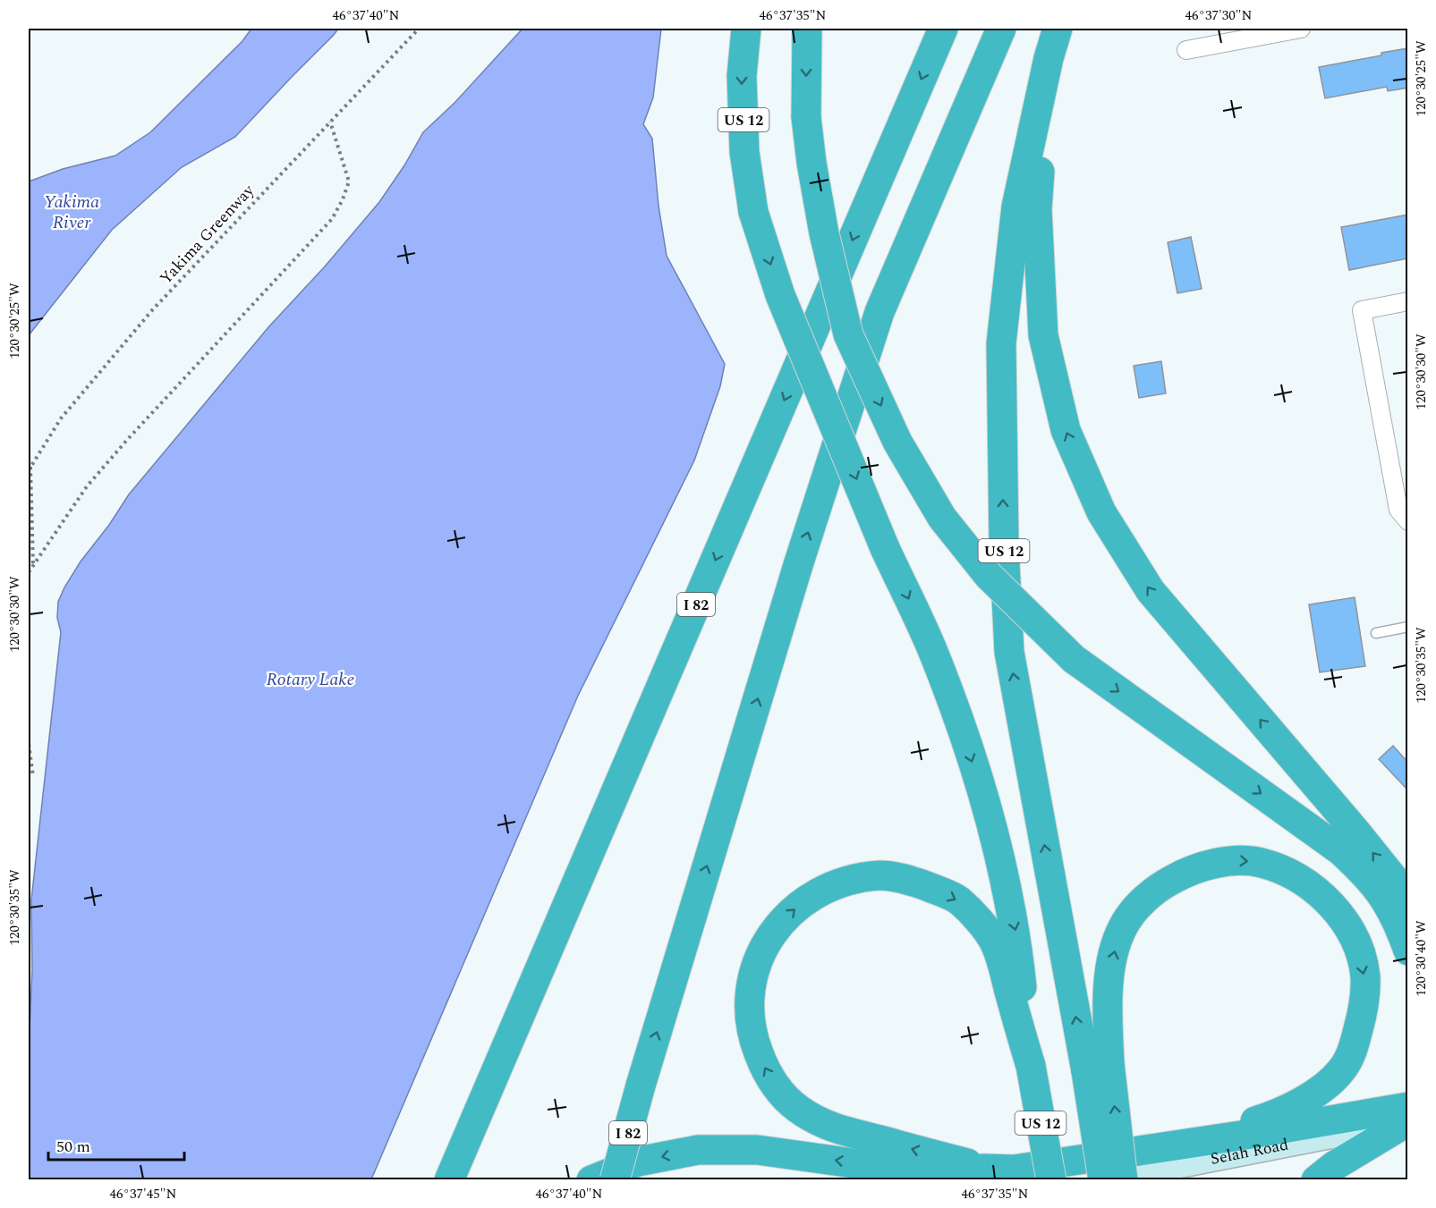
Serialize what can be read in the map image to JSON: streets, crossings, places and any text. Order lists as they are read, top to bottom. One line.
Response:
{"streets":{"highway":["US 12","I 82"],"main road":["Selah Road"],"path":["Yakima Greenway"]},"water":["Yakima River","Rotary Lake"],"scale_bar":"50 m","coordinates":["46°37'40\"N","46°37'35\"N","46°37'30\"N","120°30'25\"W","120°30'30\"W","120°30'35\"W","120°30'40\"W","46°37'45\"N"]}
